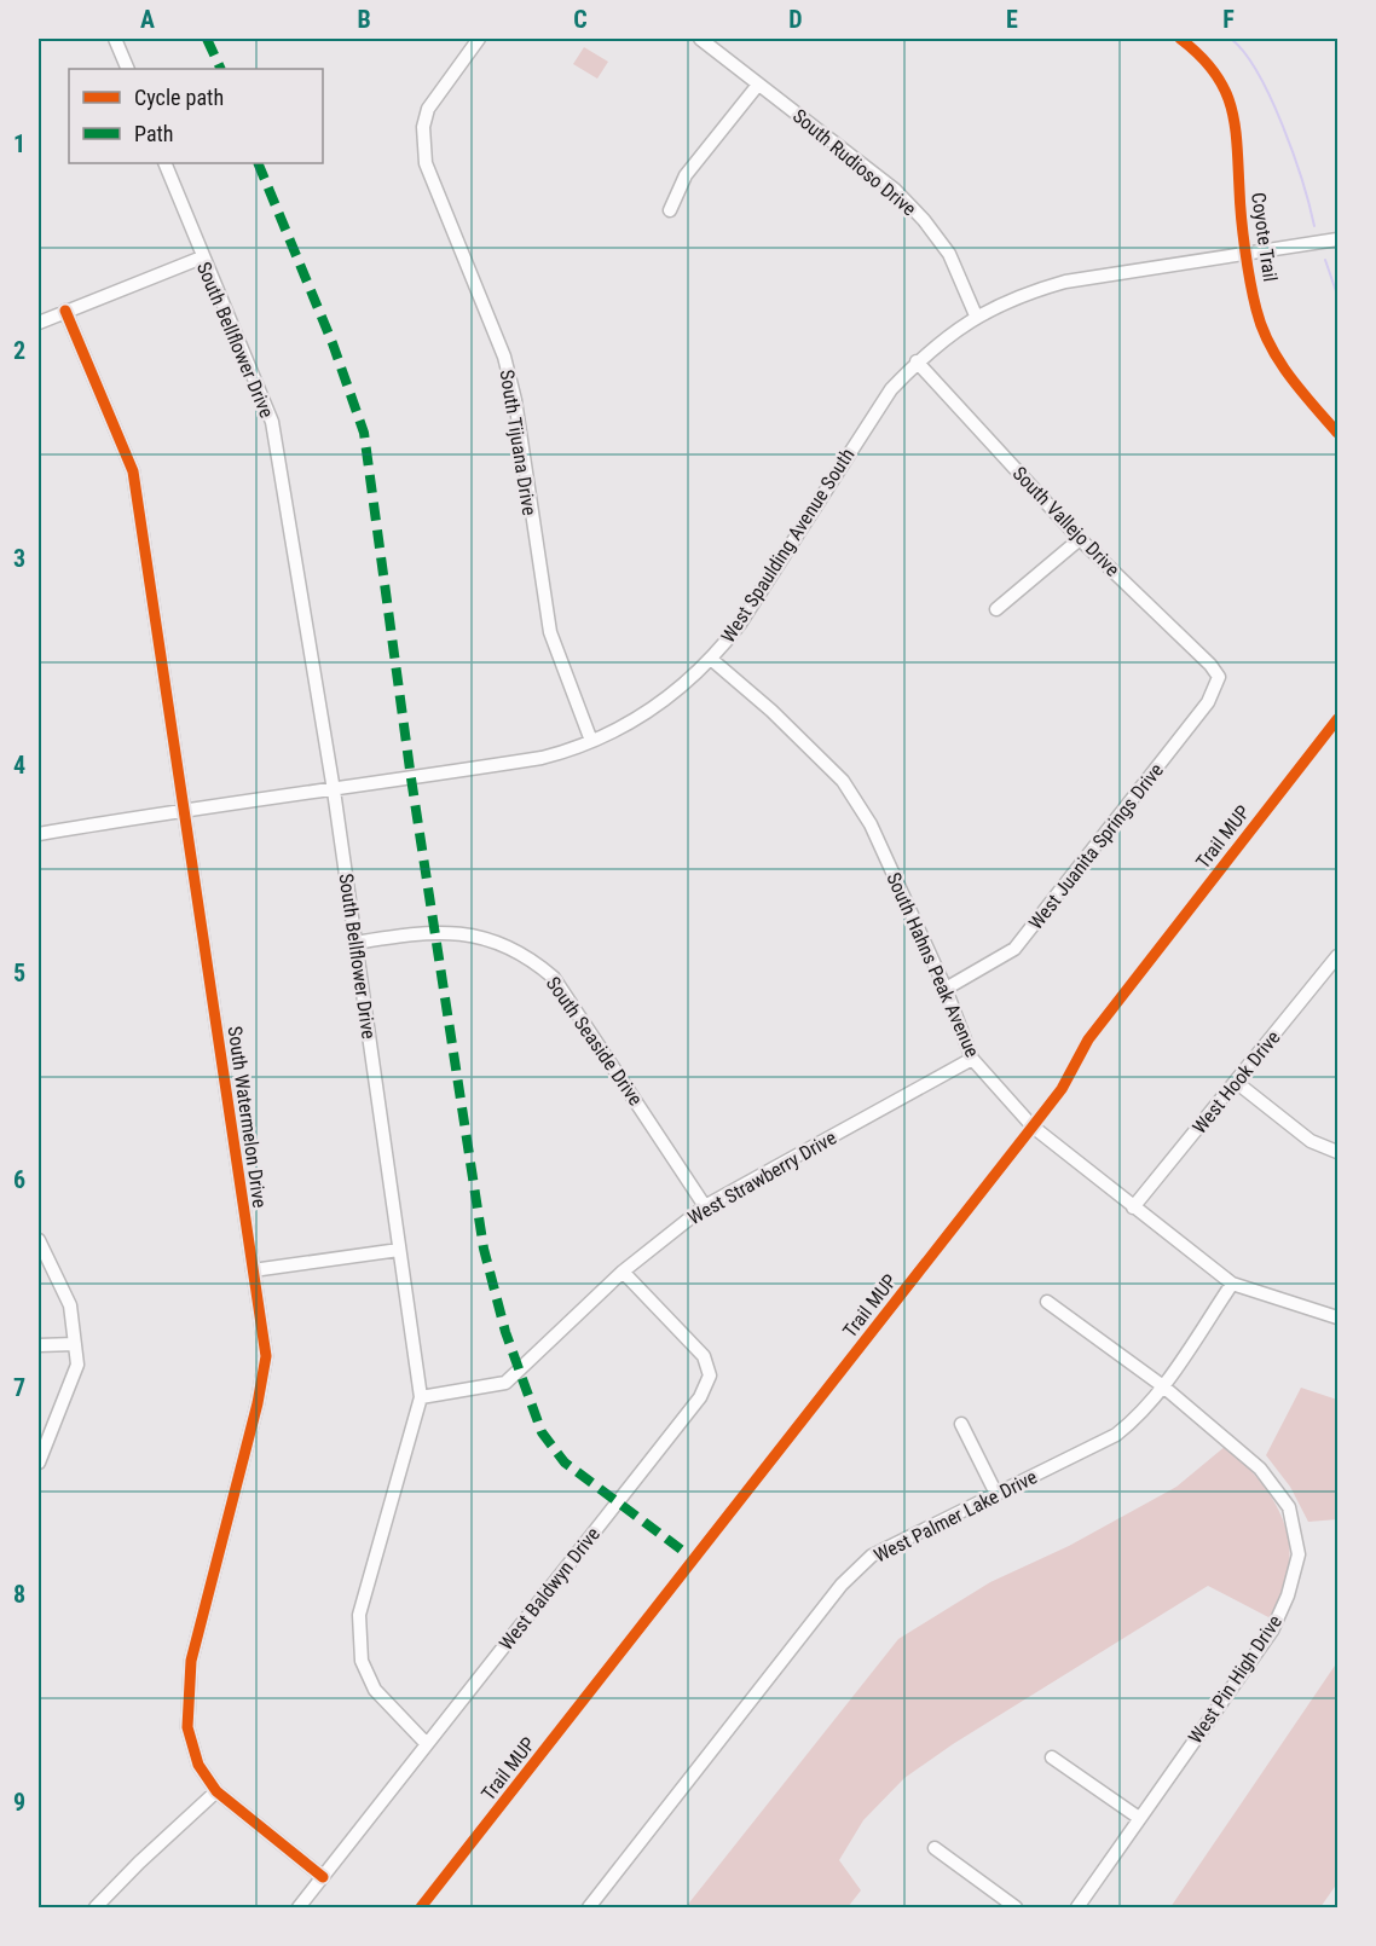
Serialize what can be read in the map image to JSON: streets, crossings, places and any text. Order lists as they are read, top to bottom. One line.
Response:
{"streets":{"street":["South Rudioso Drive","South Bellflower Drive","South Tijuana Drive","South Vallejo Drive","West Spaulding Avenue South","West Juanita Springs Drive","South Hahns Peak Avenue","South Seaside Drive","West Hook Drive","South Watermelon Drive","West Strawberry Drive","West Palmer Lake Drive","West Baldwyn Drive","West Pin High Drive"],"cycle path":["Coyote Trail","Trail MUP"]},"crossings":[["South Rudioso Drive","West Spaulding Avenue South"],["South Bellflower Drive","West Spaulding Avenue South"],["South Bellflower Drive","South Seaside Drive"],["South Bellflower Drive","West Strawberry Drive"],["South Bellflower Drive","West Baldwyn Drive"],["South Tijuana Drive","West Spaulding Avenue South"],["South Vallejo Drive","West Spaulding Avenue South"],["South Vallejo Drive","West Juanita Springs Drive"],["West Spaulding Avenue South","South Hahns Peak Avenue"],["West Spaulding Avenue South","South Watermelon Drive"],["West Juanita Springs Drive","South Hahns Peak Avenue"],["South Hahns Peak Avenue","West Hook Drive"],["South Hahns Peak Avenue","West Strawberry Drive"],["South Hahns Peak Avenue","West Palmer Lake Drive"],["South Seaside Drive","West Strawberry Drive"],["South Watermelon Drive","West Baldwyn Drive"],["West Strawberry Drive","West Baldwyn Drive"],["West Palmer Lake Drive","West Pin High Drive"]],"legend":["Cycle path","Path"],"grid":{"columns":["A","B","C","D","E","F"],"rows":["1","2","3","4","5","6","7","8","9"]}}
